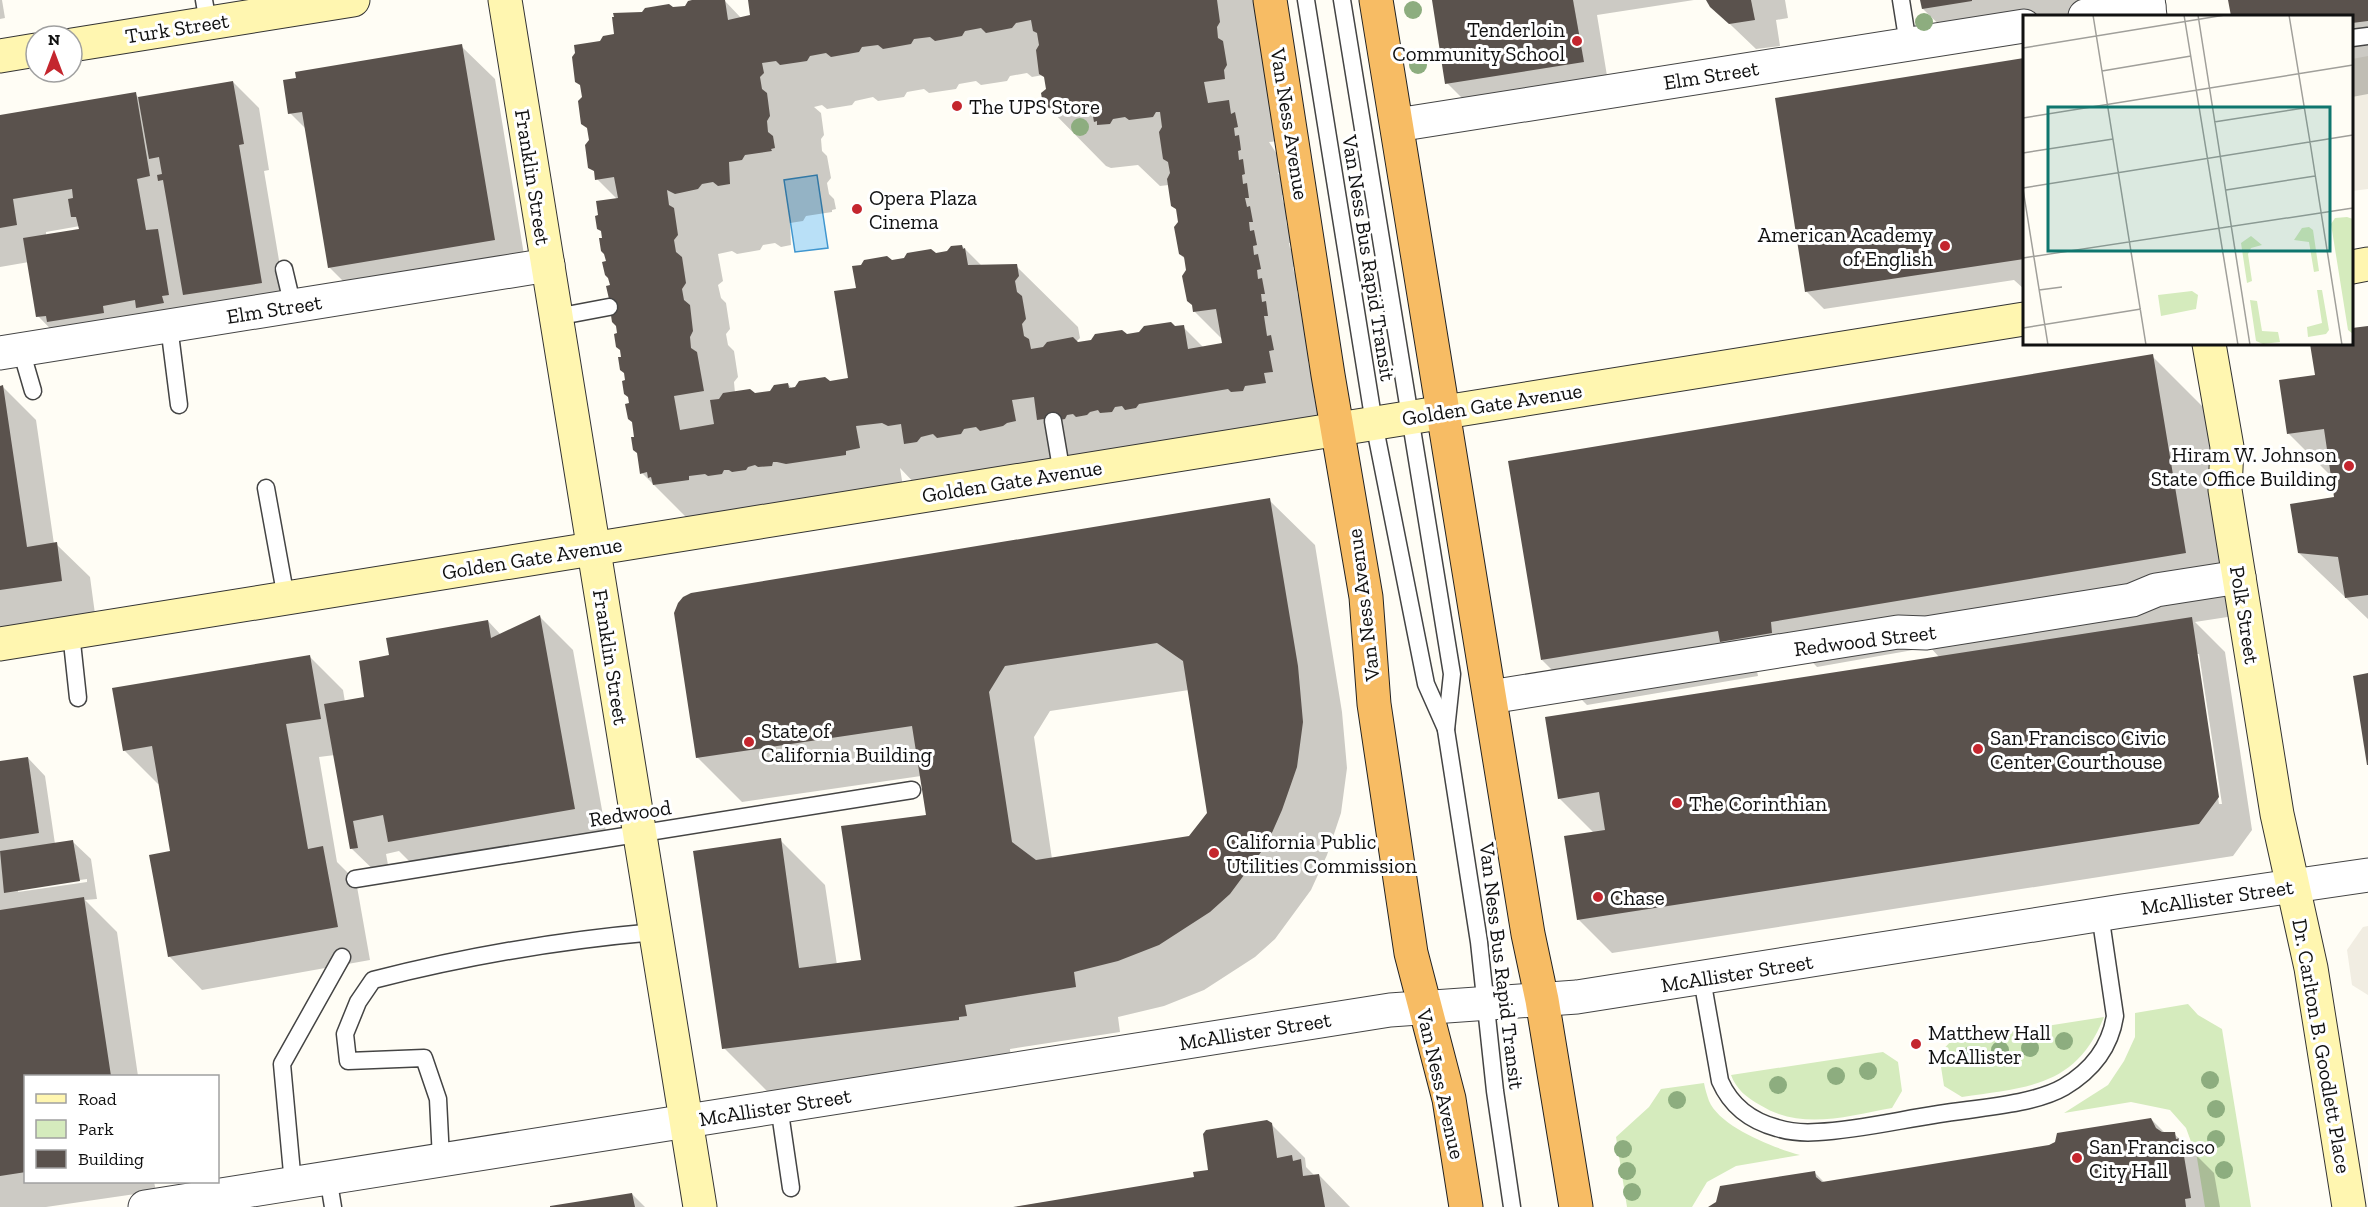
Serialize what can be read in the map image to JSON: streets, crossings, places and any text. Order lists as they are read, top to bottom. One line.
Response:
{"streets":{"highway":["Van Ness Avenue"],"main road":["Turk Street","Franklin Street","Golden Gate Avenue","Polk Street","Dr. Carlton B. Goodlett Place"],"street":["Elm Street","Redwood Street","McAllister Street"],"lane":["Van Ness Bus Rapid Transit","Redwood"]},"crossings":[["Elm Street","Franklin Street"],["Van Ness Avenue","Golden Gate Avenue"],["Van Ness Avenue","McAllister Street"],["Franklin Street","Golden Gate Avenue"],["Franklin Street","Redwood"],["Franklin Street","McAllister Street"],["Van Ness Bus Rapid Transit","Golden Gate Avenue"],["Van Ness Bus Rapid Transit","McAllister Street"],["Polk Street","Redwood Street"],["Polk Street","McAllister Street"],["Polk Street","Dr. Carlton B. Goodlett Place"],["McAllister Street","Dr. Carlton B. Goodlett Place"]],"places":["Tenderloin Community School","The UPS Store","Opera Plaza Cinema","American Academy of English","Hiram W. Johnson State Office Building","State of California Building","San Francisco Civic Center Courthouse","The Corinthian","California Public Utilities Commission","Chase","Matthew Hall McAllister","San Francisco City Hall"],"legend":["Road","Park","Building"],"north":"top"}
